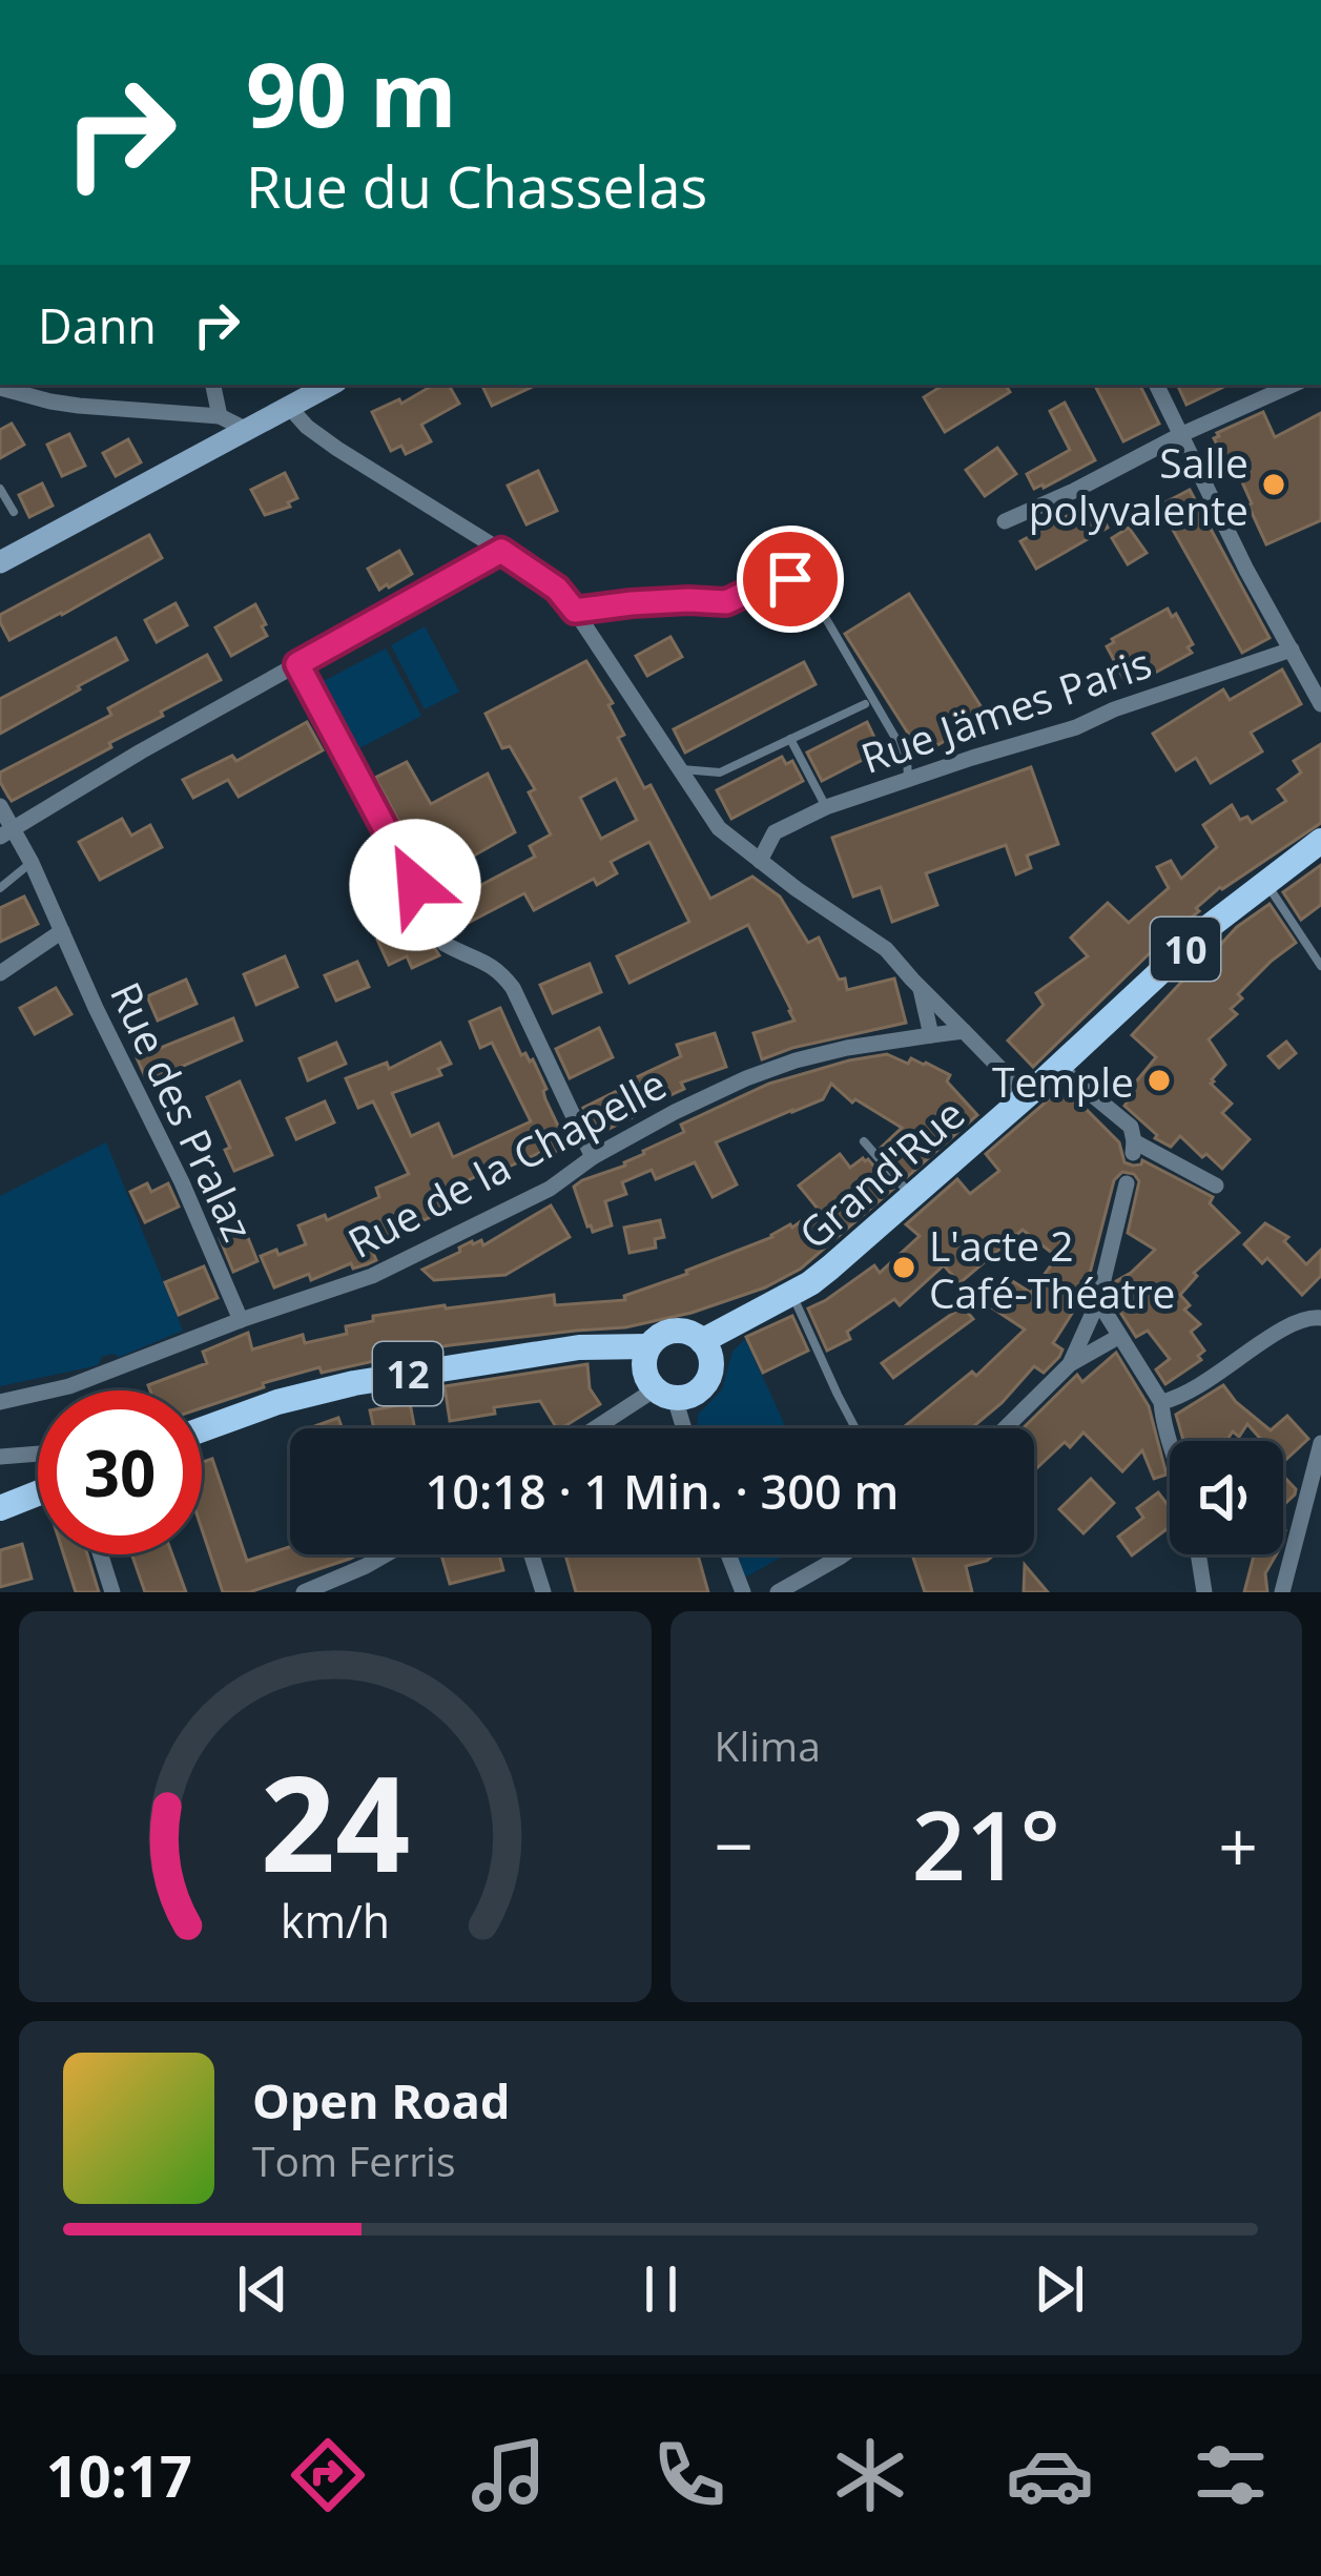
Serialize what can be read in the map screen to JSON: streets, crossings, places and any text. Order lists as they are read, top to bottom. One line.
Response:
{"streets":{"main road":["10","Grand'Rue","12"],"street":["Rue Jämes Paris","Rue des Pralaz","Rue de la Chapelle"]},"crossings":[["Rue des Pralaz","Rue de la Chapelle"],["Grand'Rue","12"]],"places":["Salle polyvalente","Temple","L'acte 2 Café-Théatre"],"page":{"turn":["90 m","Rue du Chasselas"],"then":"Dann","limit":"30","trip":"10:18 · 1 Min. · 300 m","tile":"Klima","heat":["−","21°","+"],"song":["Open Road","Tom Ferris"],"tabs":"10:17","gauge":["24","km/h"]}}
